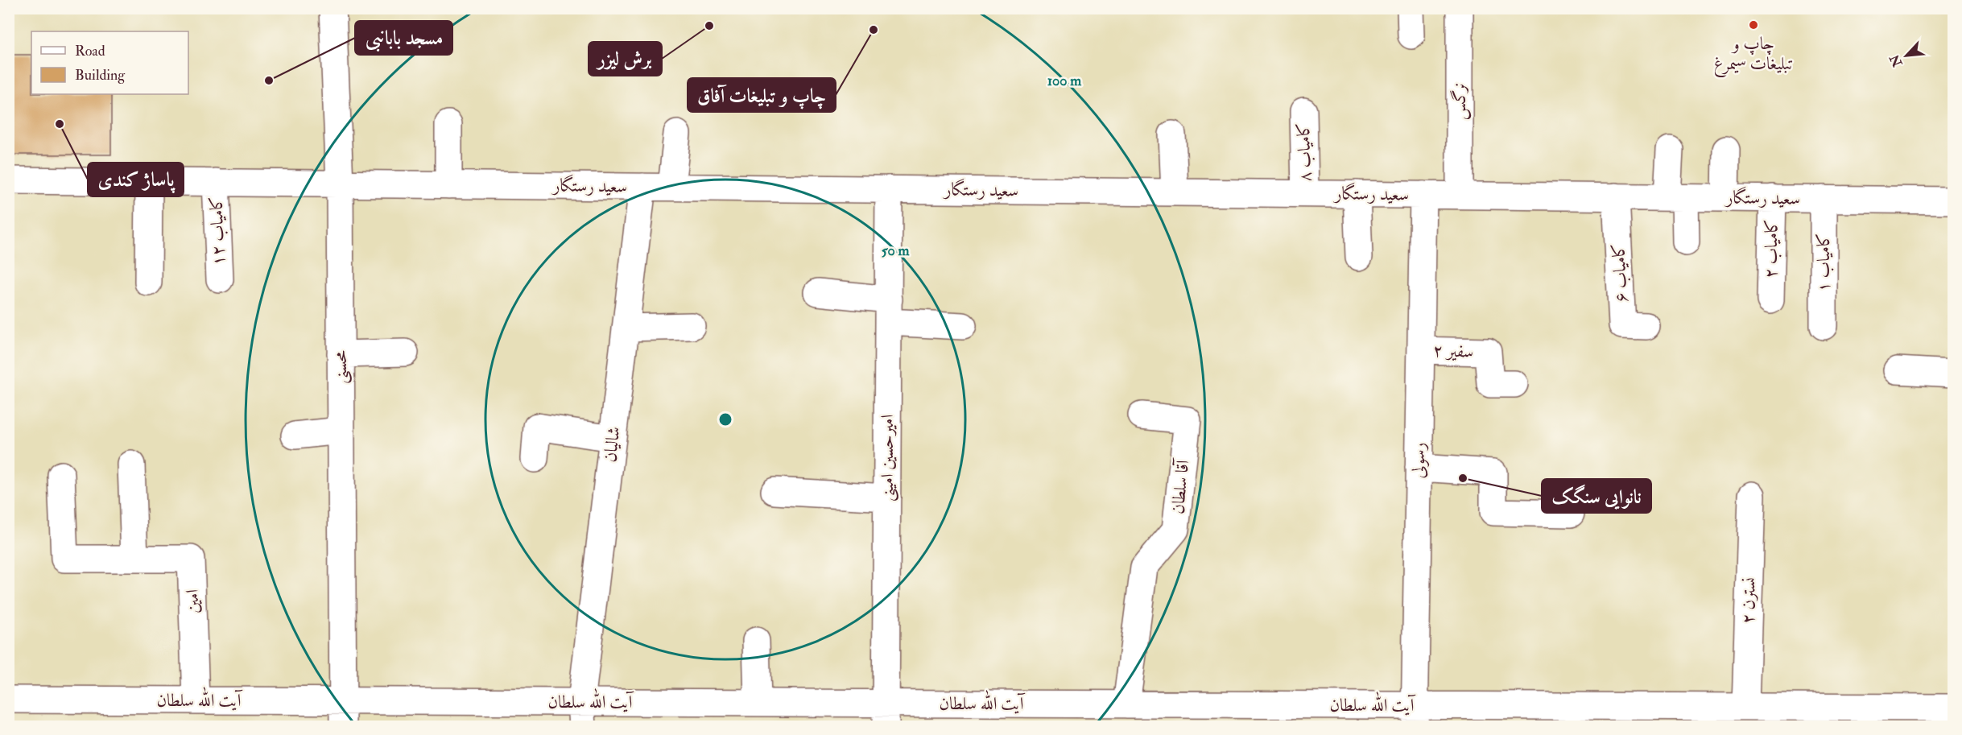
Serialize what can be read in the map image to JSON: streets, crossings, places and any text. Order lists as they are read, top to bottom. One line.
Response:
{"streets":{"street":["نرگس","کامیاب ۸","سعید رستگار","کامیاب ۱۲","کامیاب ۲","کامیاب ۱","کامیاب ۶","سفیر ۲","محسنی","شالیان","امیرحسین امینی","رسولی","آقا سلطان","نسترن ۲","امین","آیت الله سلطان"]},"crossings":[["نرگس","سعید رستگار"],["کامیاب ۸","سعید رستگار"],["سعید رستگار","کامیاب ۱۲"],["سعید رستگار","کامیاب ۲"],["سعید رستگار","کامیاب ۱"],["سعید رستگار","کامیاب ۶"],["سعید رستگار","محسنی"],["سعید رستگار","شالیان"],["سعید رستگار","امیرحسین امینی"],["سعید رستگار","رسولی"],["سفیر ۲","رسولی"],["محسنی","آیت الله سلطان"],["شالیان","آیت الله سلطان"],["امیرحسین امینی","آیت الله سلطان"],["رسولی","آیت الله سلطان"],["آقا سلطان","آیت الله سلطان"],["نسترن ۲","آیت الله سلطان"],["امین","آیت الله سلطان"]],"places":["چاپ و تبلیغات سیمرغ","برش لیزر","چاپ و تبلیغات آفاق","مسجد بابانبی","پاساژ کندی","نانوایی سنگک"],"legend":["Road","Building"],"north":"bottom left","rings":["100 m","50 m"]}
